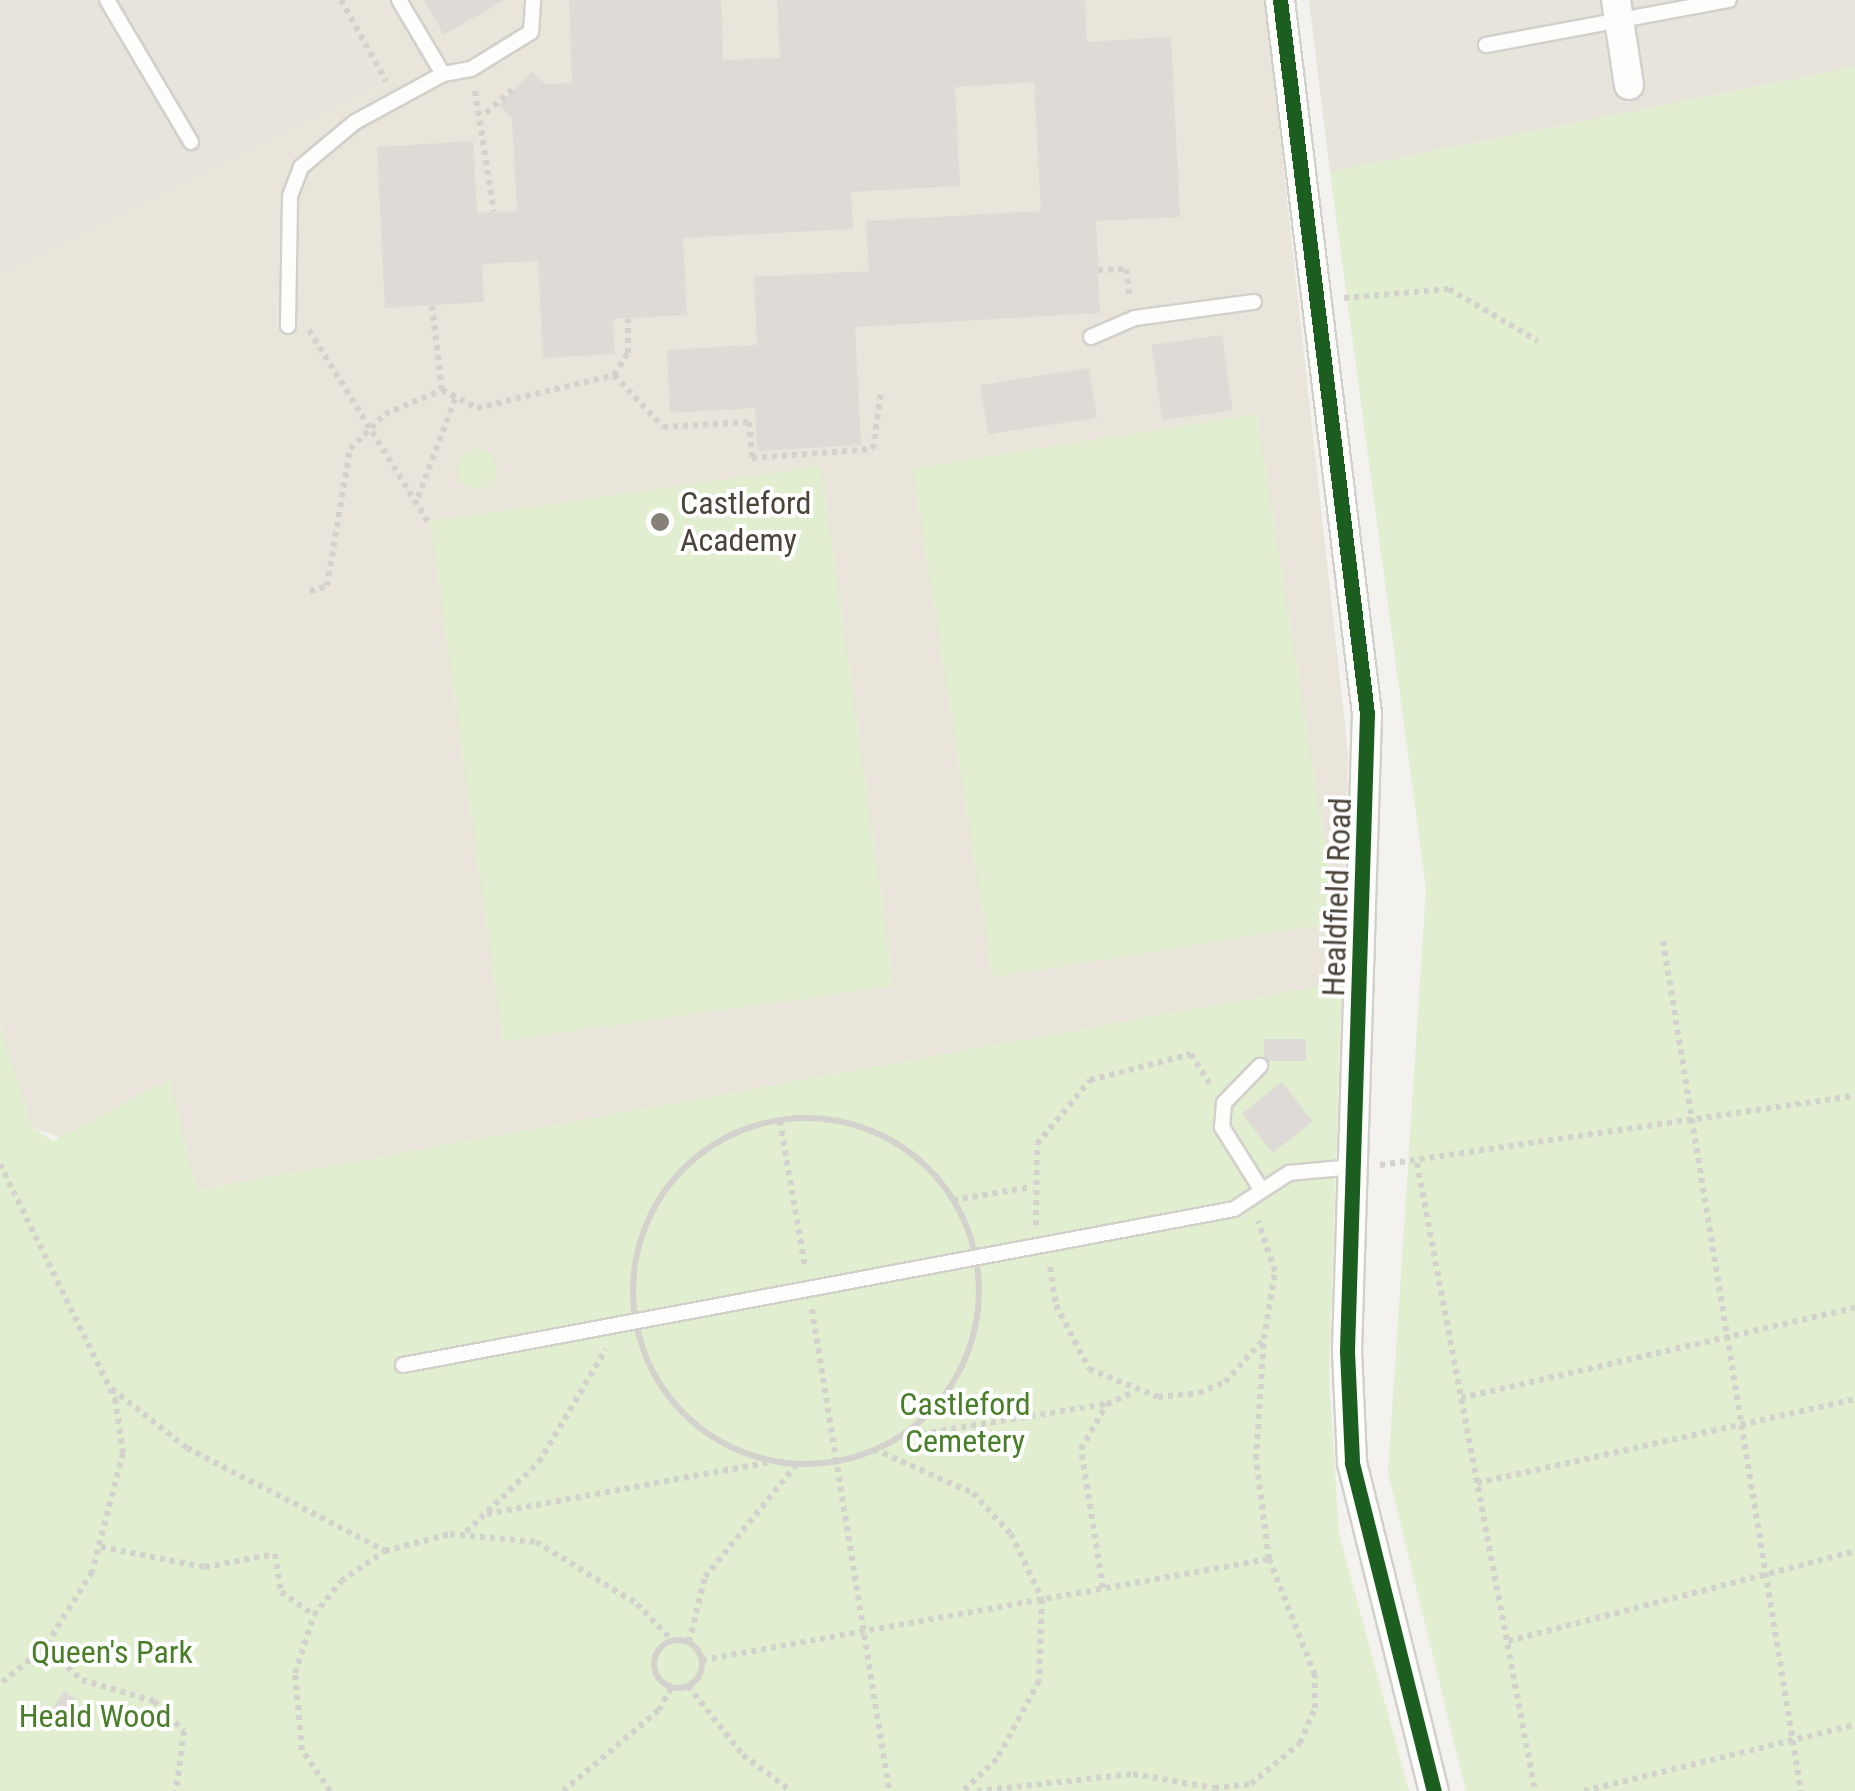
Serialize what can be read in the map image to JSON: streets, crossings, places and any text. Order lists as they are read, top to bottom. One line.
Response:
{"streets":{"street":["Healdfield Road"]},"parks":["Castleford Cemetery","Queen's Park","Heald Wood"],"places":["Castleford Academy"]}
